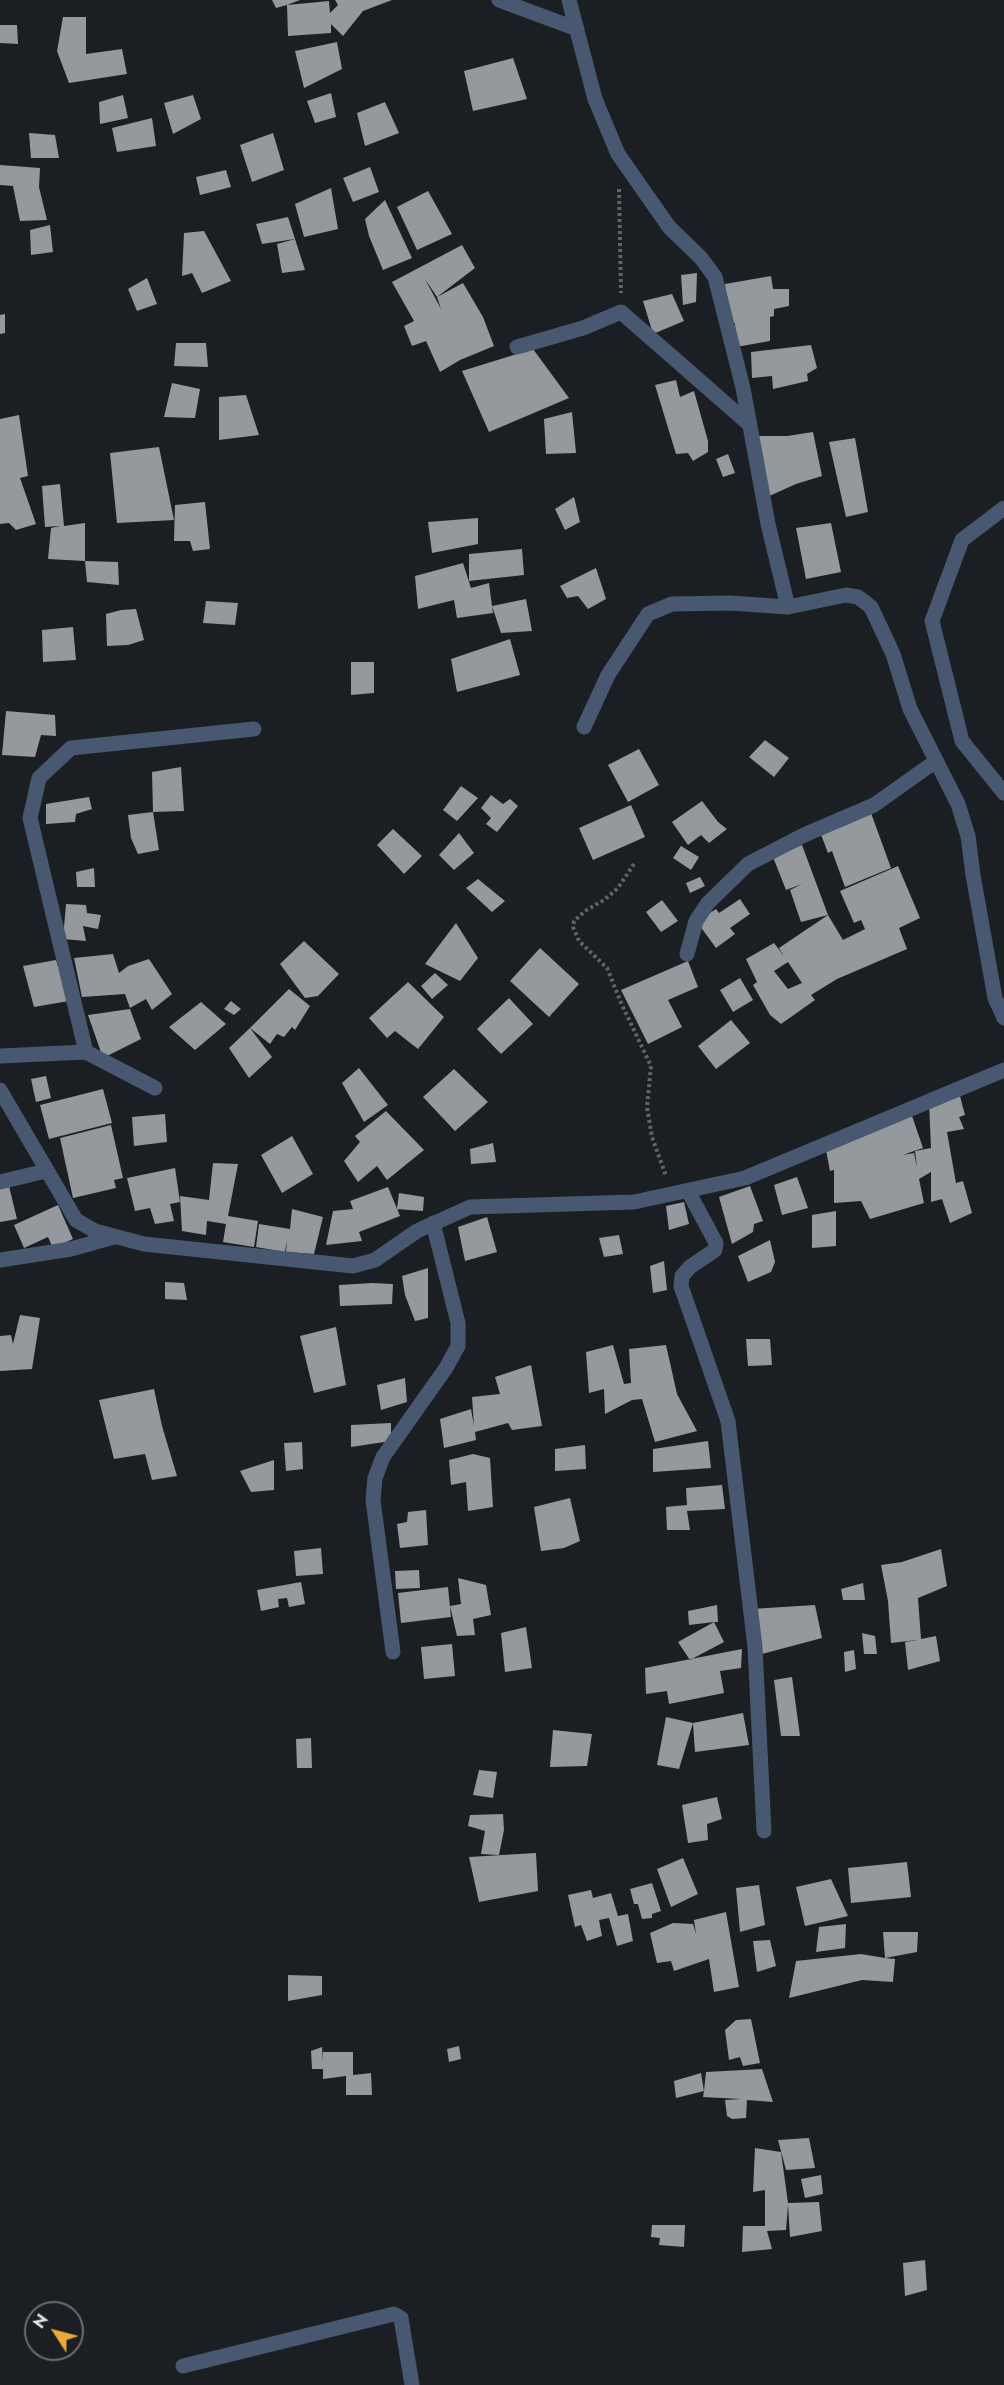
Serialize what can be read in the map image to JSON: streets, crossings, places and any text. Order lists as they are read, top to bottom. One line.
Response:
{"north":"top left"}
